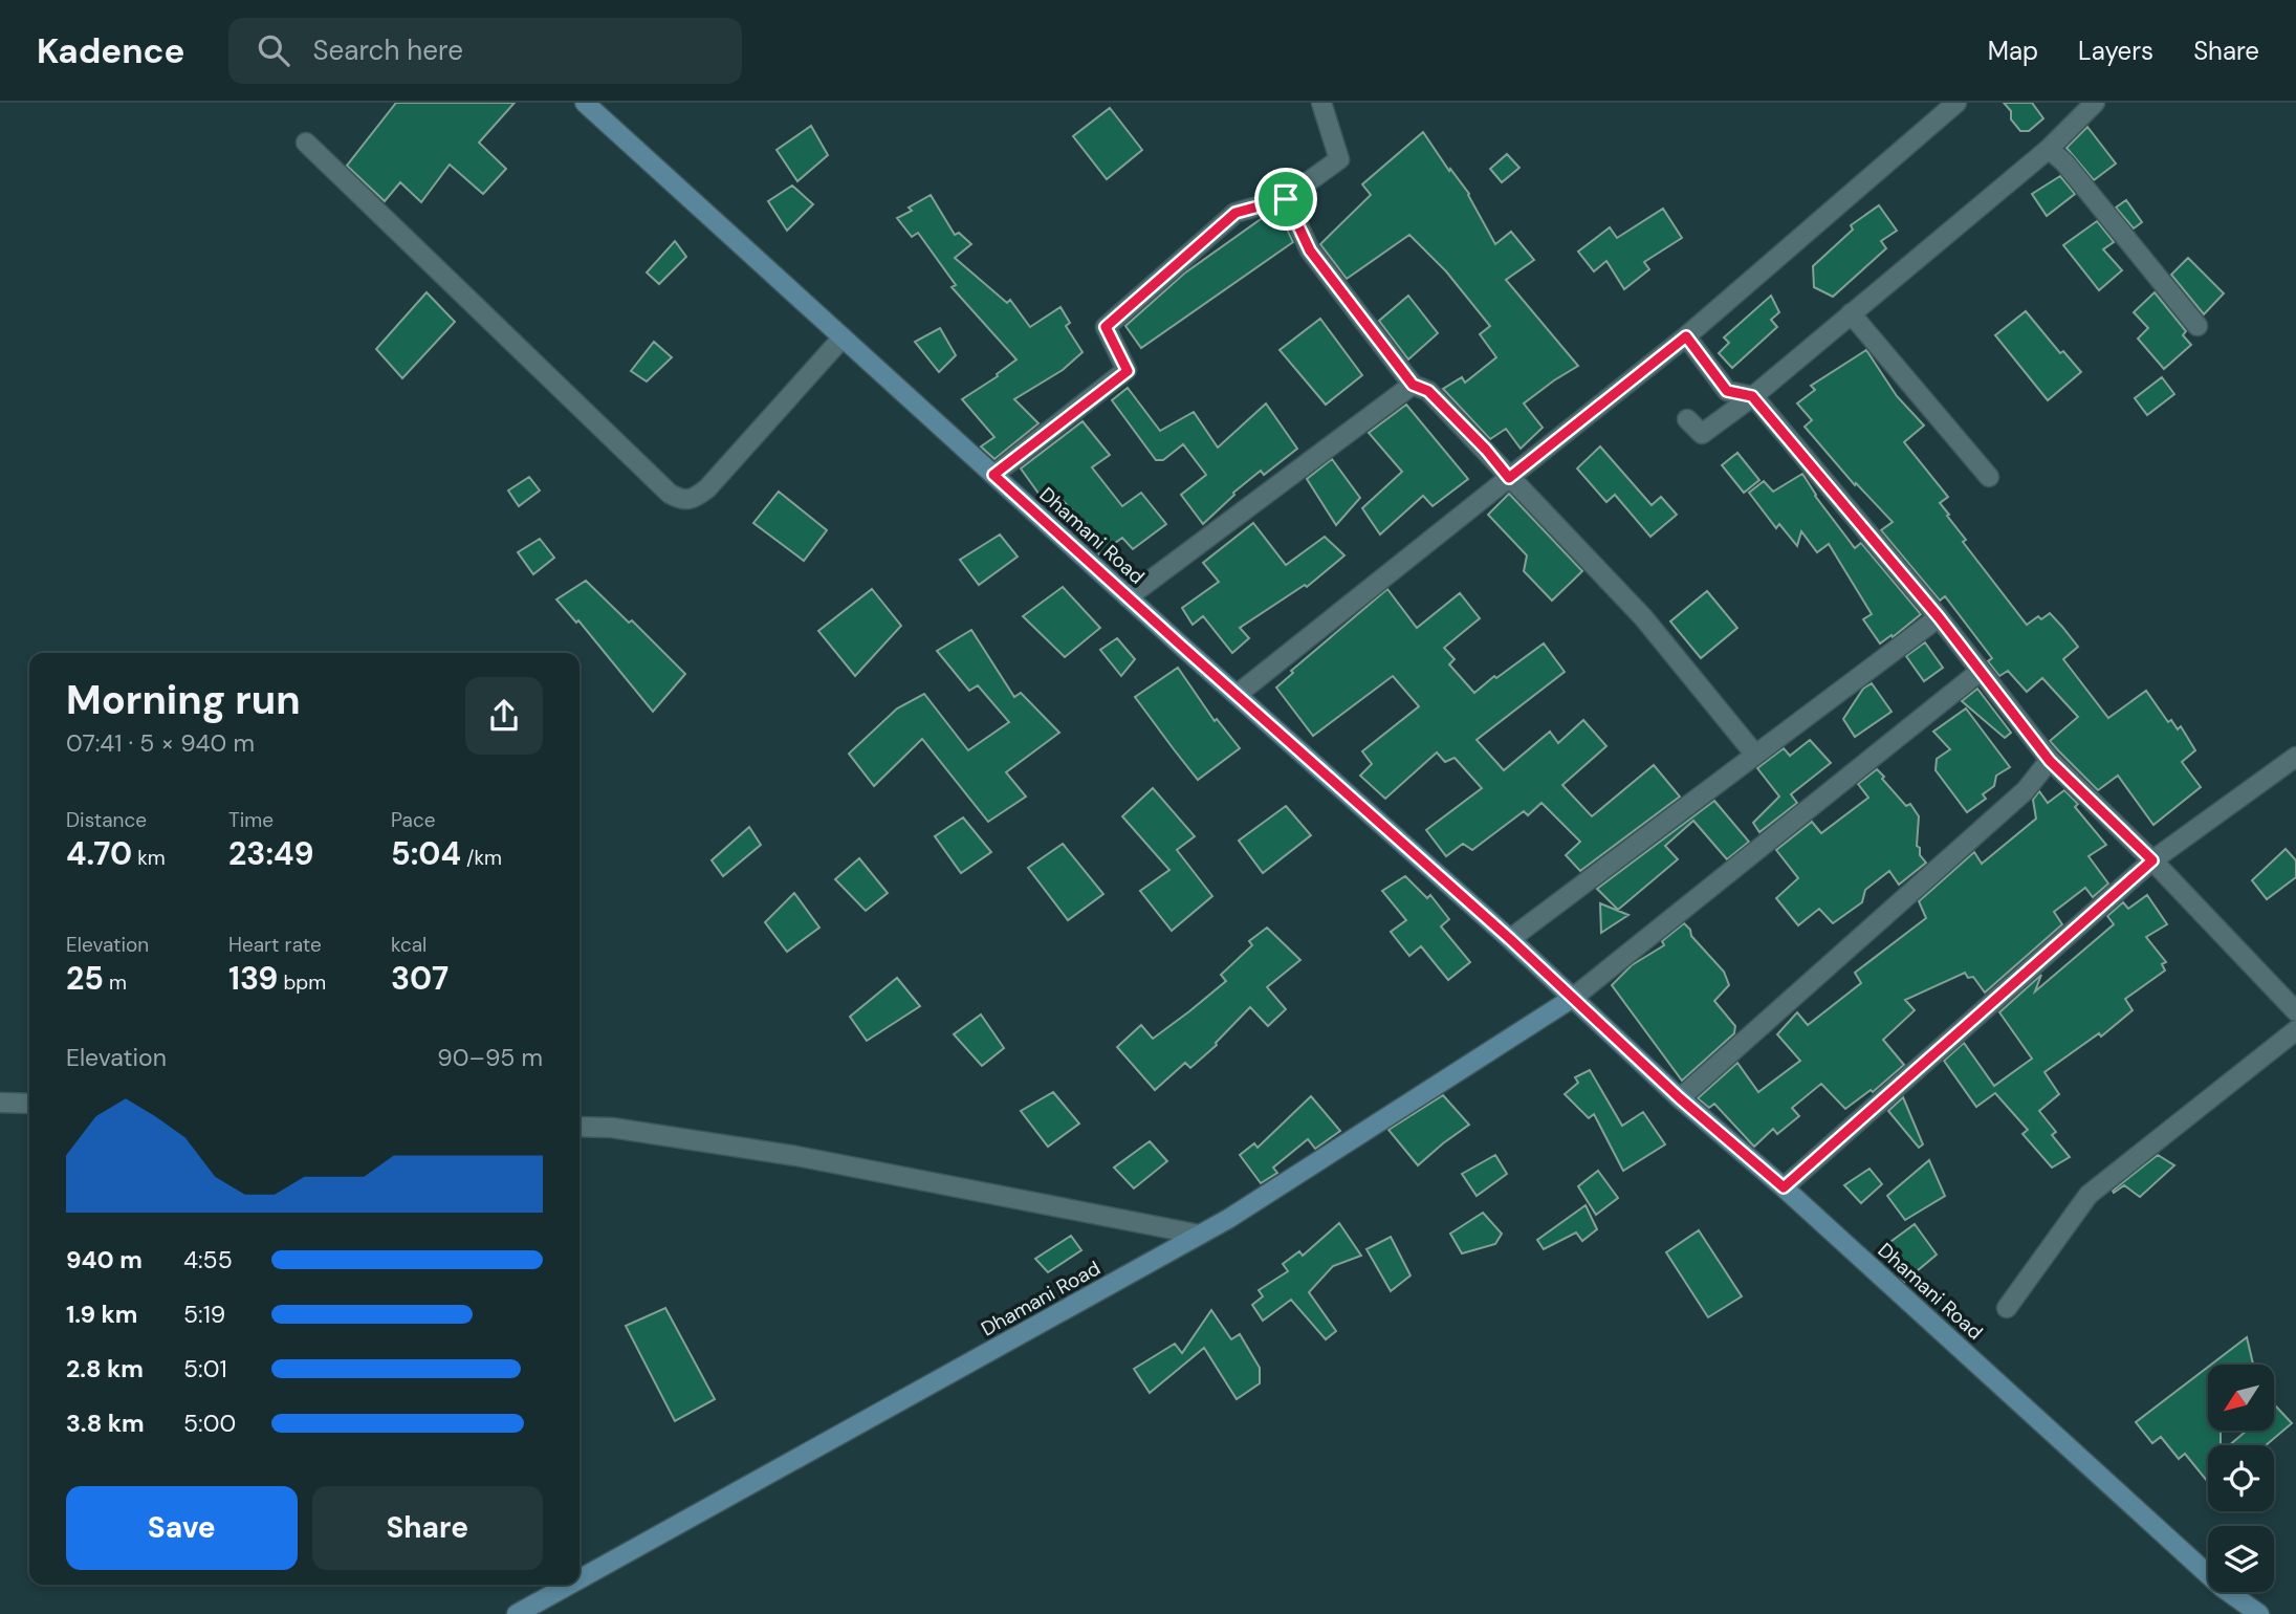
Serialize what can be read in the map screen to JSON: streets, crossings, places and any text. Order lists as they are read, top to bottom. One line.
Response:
{"streets":{"main road":["Dhamani Road"]},"north":"bottom left","page":{"header":"Kadence","search":"Search here","nav":["Map","Layers","Share"],"heading":["Morning run","07:41 · 5 × 940 m"],"stats":[["Distance","4.70 km"],["Time","23:49"],["Pace","5:04 /km"],["Elevation","25 m"],["Heart rate","139 bpm"],["kcal","307"]],"chart":["Elevation","90–95 m"],"list":[{"name":"940 m","note":"4:55"},{"name":"1.9 km","note":"5:19"},{"name":"2.8 km","note":"5:01"},{"name":"3.8 km","note":"5:00"}],"buttons":["Save","Share"]}}
